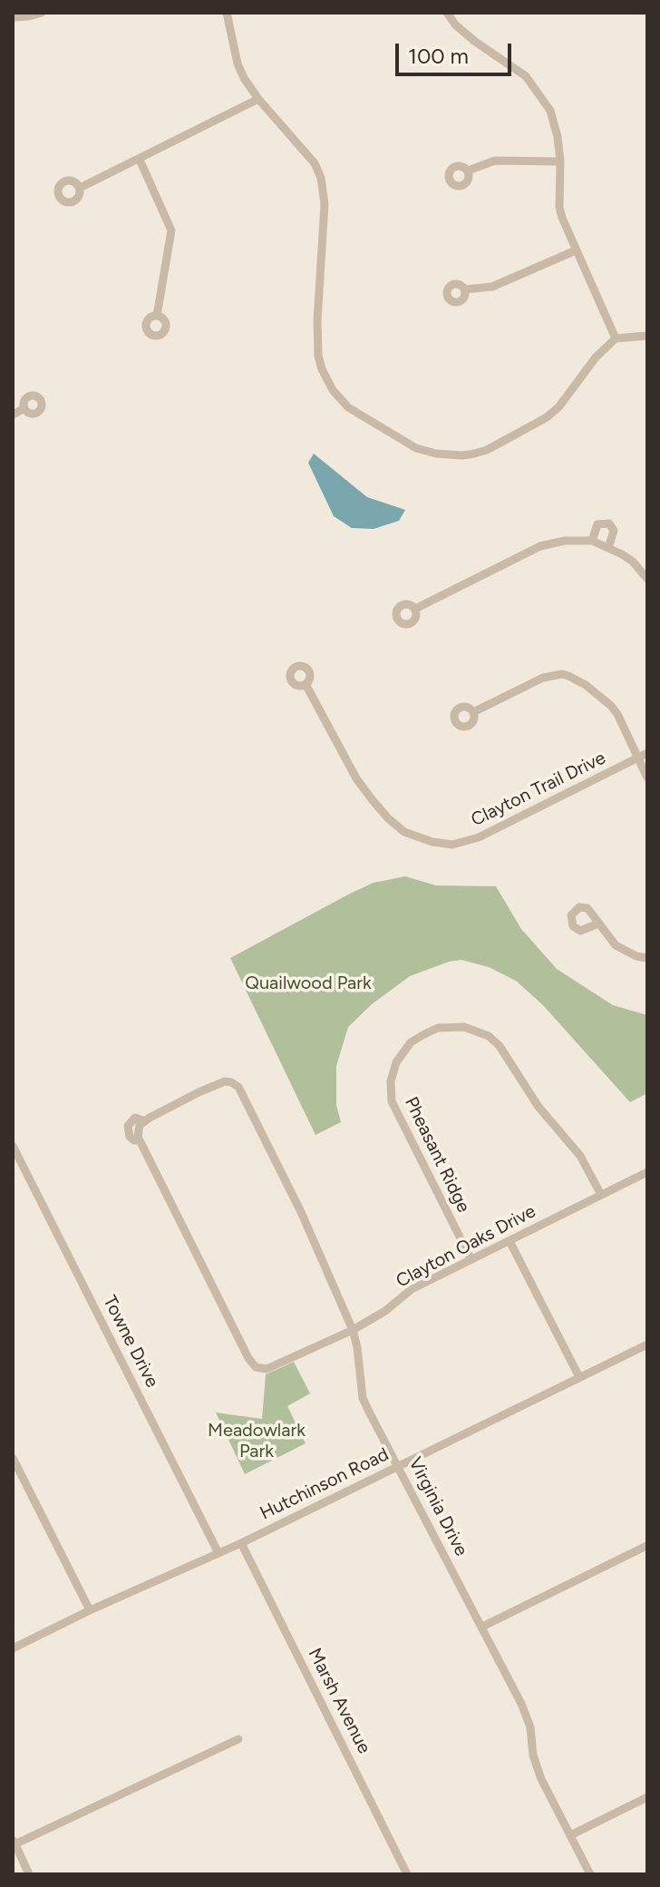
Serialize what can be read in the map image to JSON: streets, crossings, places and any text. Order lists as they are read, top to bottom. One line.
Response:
{"streets":{"street":["Clayton Trail Drive","Pheasant Ridge","Clayton Oaks Drive","Towne Drive","Hutchinson Road","Virginia Drive","Marsh Avenue"]},"crossings":[["Pheasant Ridge","Clayton Oaks Drive"],["Clayton Oaks Drive","Virginia Drive"],["Towne Drive","Hutchinson Road"],["Hutchinson Road","Virginia Drive"],["Hutchinson Road","Marsh Avenue"]],"parks":["Quailwood Park","Meadowlark Park"],"scale_bar":"100 m"}
